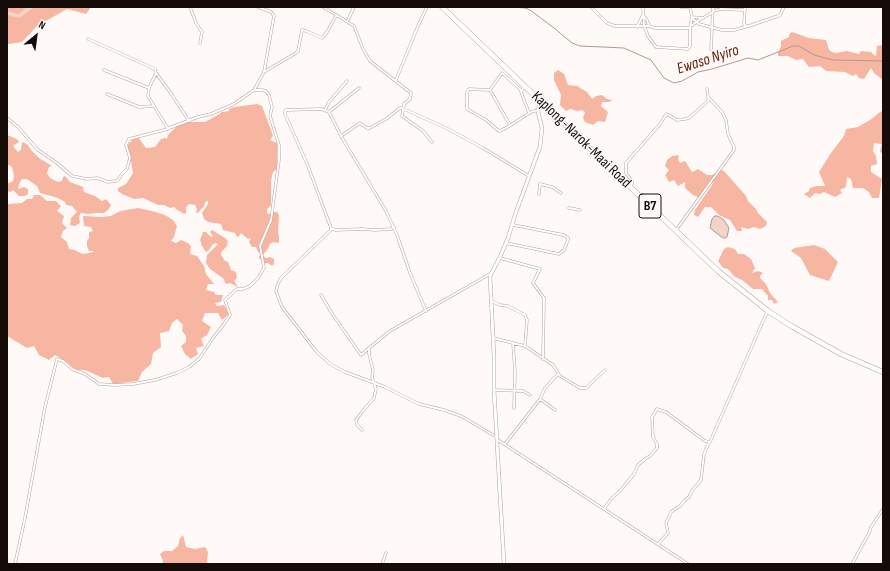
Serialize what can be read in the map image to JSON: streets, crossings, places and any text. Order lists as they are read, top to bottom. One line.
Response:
{"streets":{"highway":["Kaplong-Narok-Maai Road","B7"]},"water":["Ewaso Nyiro"],"north":"top right"}
